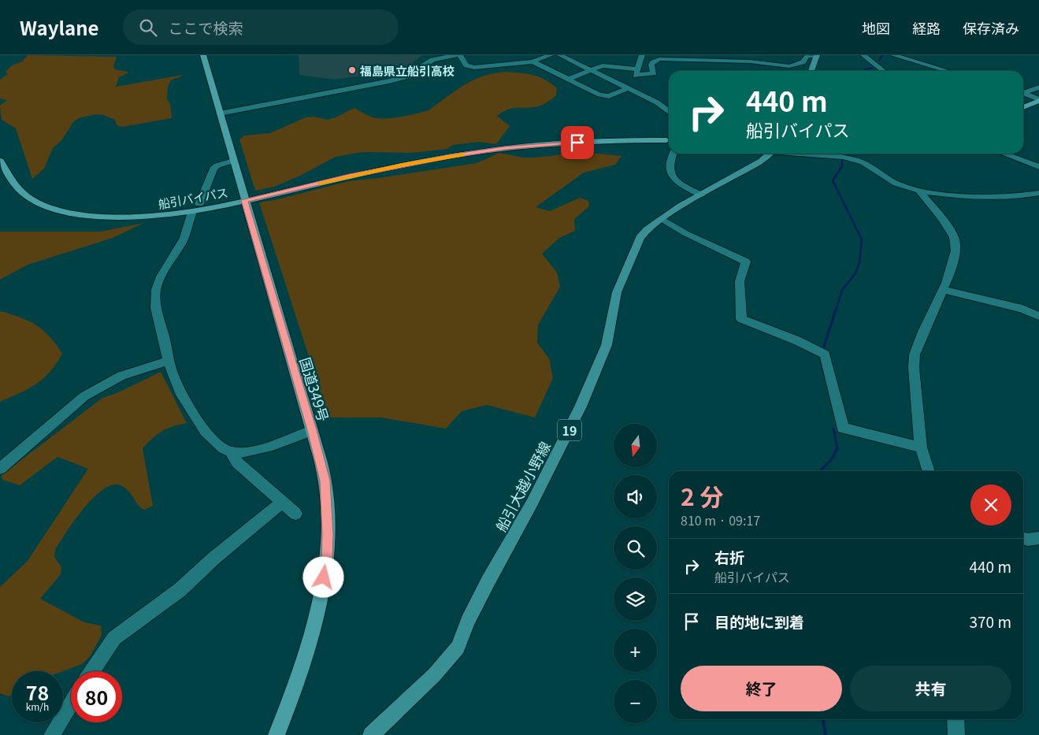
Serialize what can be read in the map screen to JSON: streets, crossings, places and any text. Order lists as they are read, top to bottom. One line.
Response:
{"streets":{"highway":["船引バイパス","国道349号"],"main road":["19","船引大越小野線"]},"crossings":[["船引バイパス","国道349号"]],"places":["福島県立船引高校"],"north":"bottom","page":{"header":"Waylane","search":"ここで検索","nav":["地図","経路","保存済み"],"turn":["440 m","船引バイパス"],"map_buttons":["+","−"],"heading":["2 分","810 m · 09:17"],"list":[{"name":"右折","note":"船引バイパス","value":"440 m"},{"name":"目的地に到着","value":"370 m"}],"buttons":["終了","共有"],"speed":"78 km/h","limit":"80"}}
